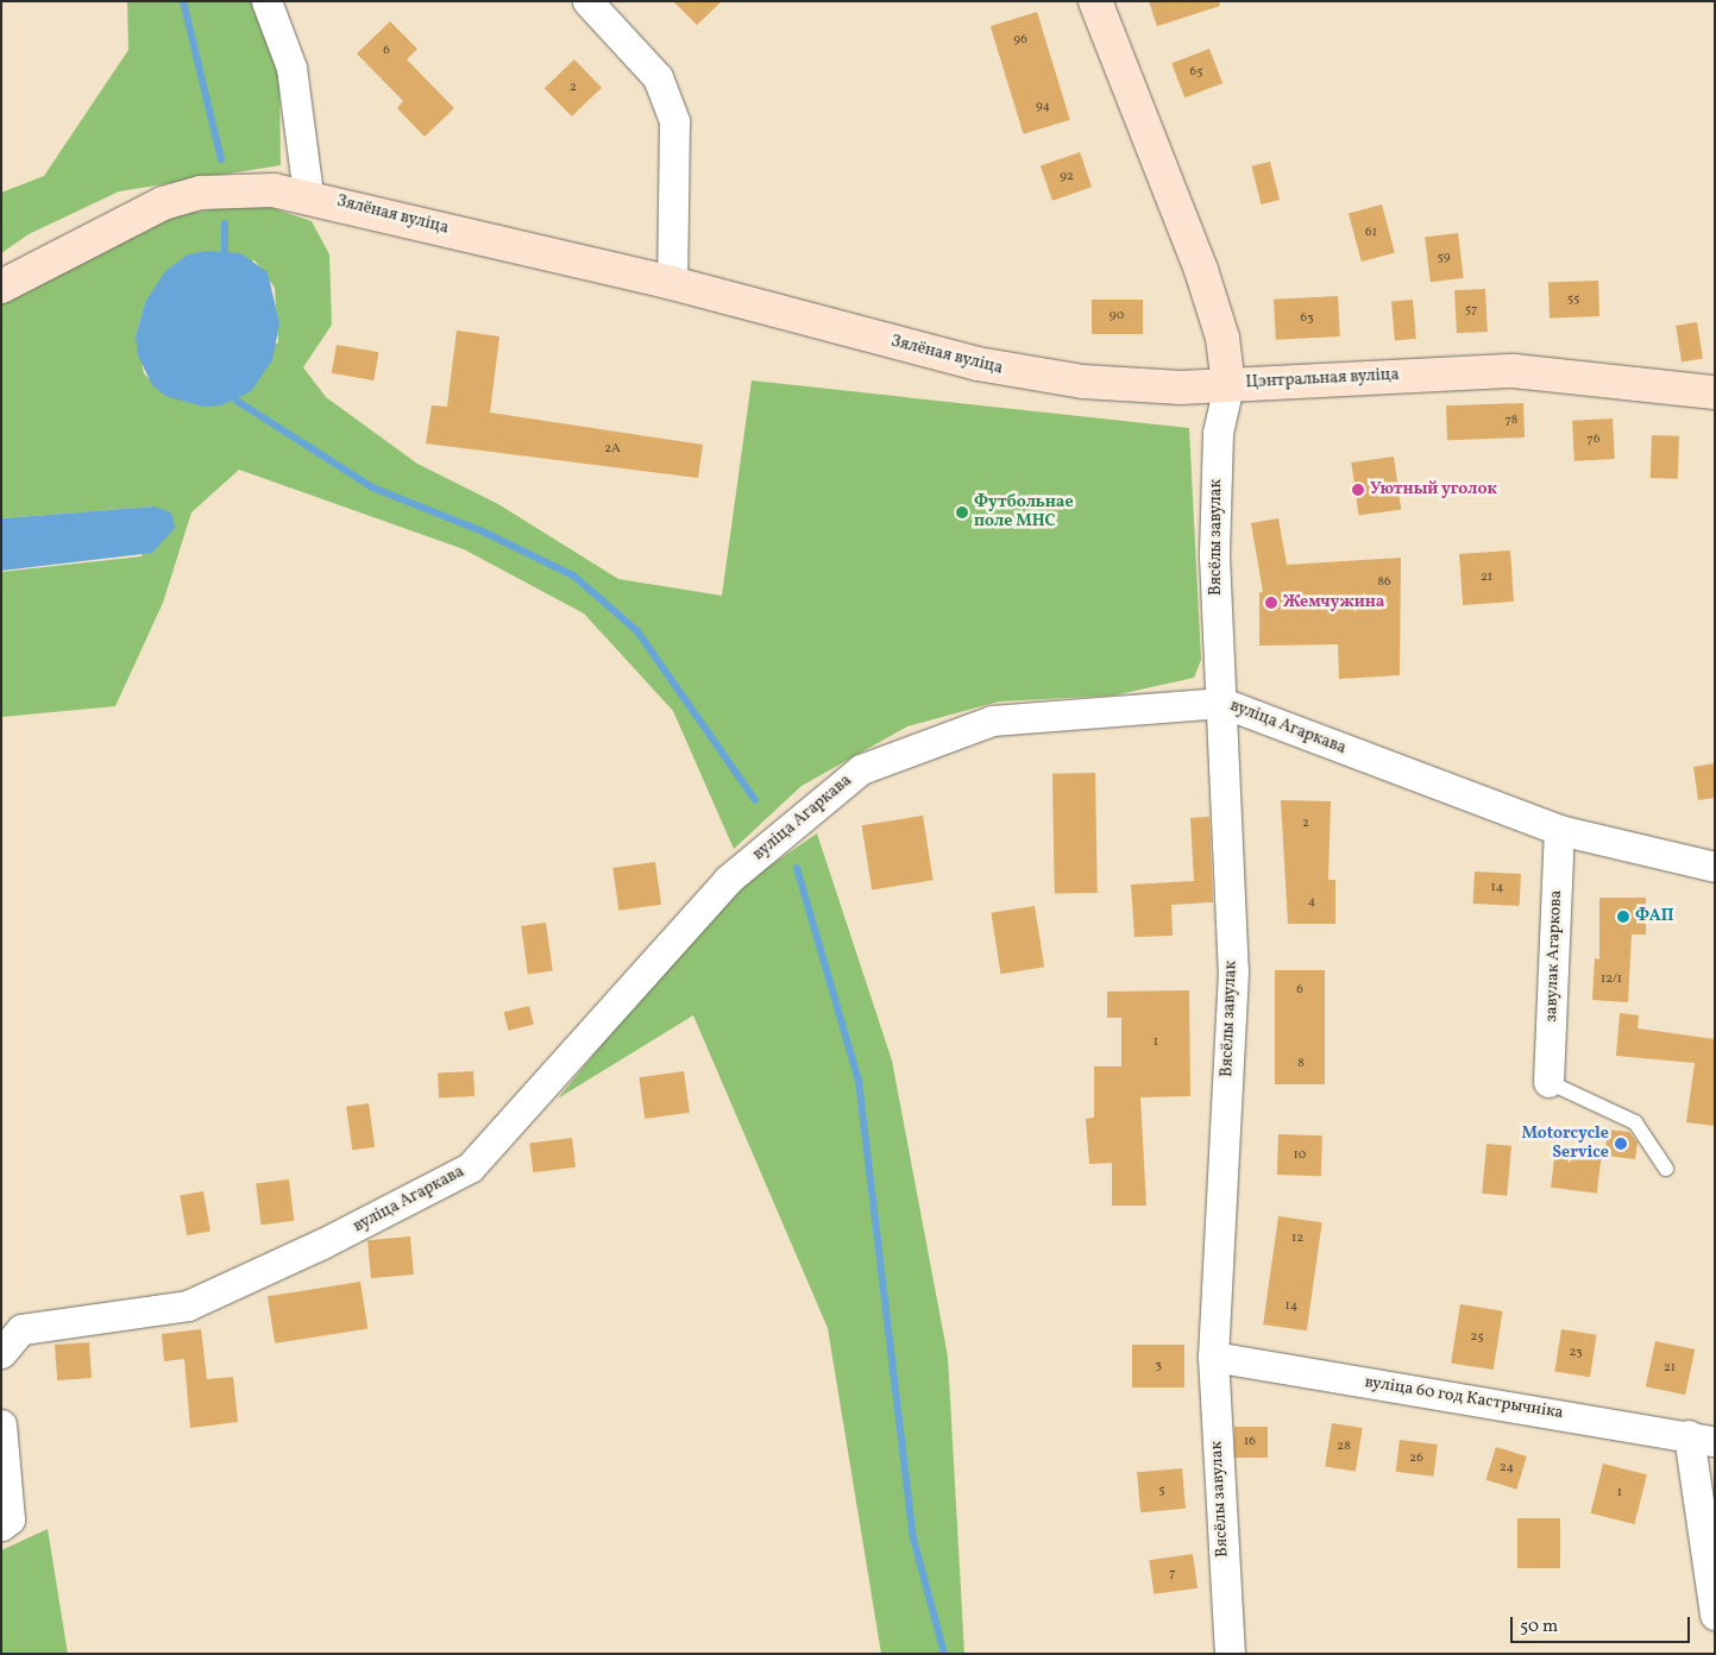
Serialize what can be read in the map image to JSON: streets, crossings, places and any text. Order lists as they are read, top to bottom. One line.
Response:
{"streets":{"street":["Зялёная вуліца","Цэнтральная вуліца","Вясёлы завулак","вуліца Агаркава","завулак Агаркова","вуліца 60 год Кастрычніка"]},"crossings":[["Зялёная вуліца","Цэнтральная вуліца"],["Зялёная вуліца","Вясёлы завулак"],["Цэнтральная вуліца","Вясёлы завулак"],["Вясёлы завулак","вуліца Агаркава"],["Вясёлы завулак","вуліца 60 год Кастрычніка"],["вуліца Агаркава","завулак Агаркова"]],"places":["Уютный уголок","Футбольнае поле МНС","Жемчужина","ФАП","Motorcycle Service"],"house_numbers":["96","6","65","2","94","92","61","59","55","57","90","63","78","76","2А","21","86","2","14","4","12/1","6","1","8","10","12","14","25","23","3","21","16","28","26","24","5","1","7"],"scale_bar":"50 m"}
